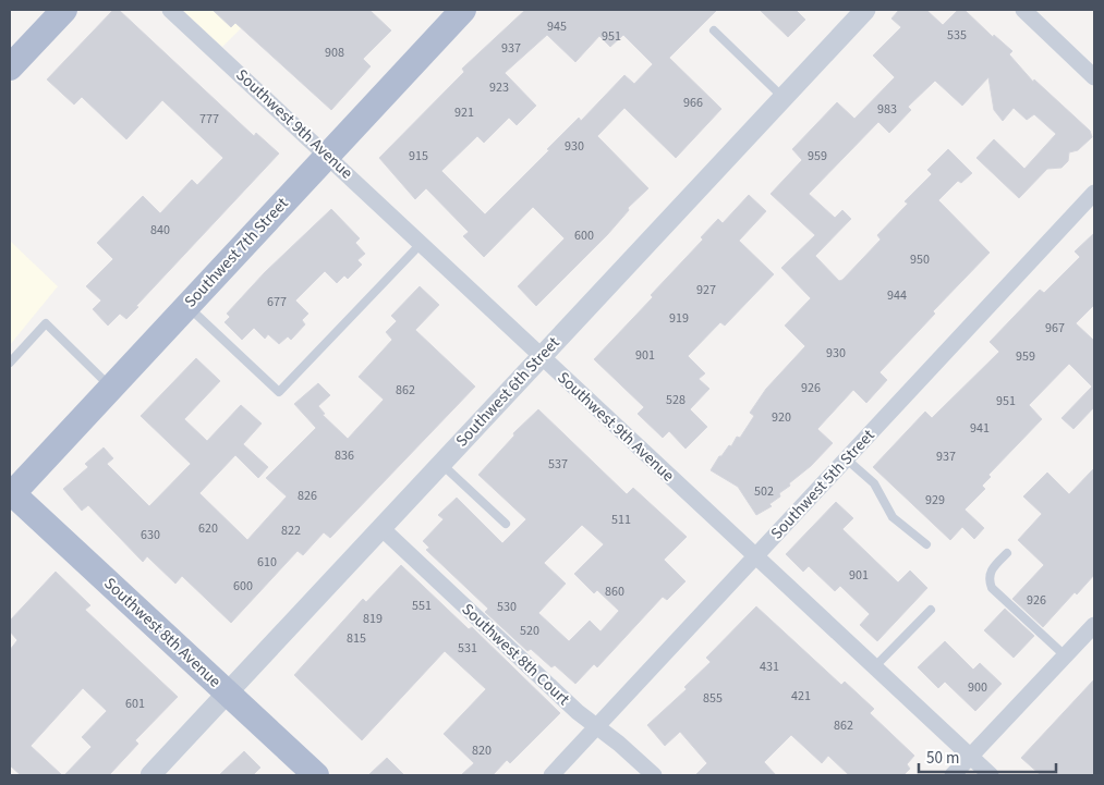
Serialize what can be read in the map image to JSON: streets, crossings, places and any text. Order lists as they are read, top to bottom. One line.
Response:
{"streets":{"main road":["Southwest 7th Street","Southwest 8th Avenue"],"street":["Southwest 9th Avenue","Southwest 6th Street","Southwest 5th Street","Southwest 8th Court"]},"crossings":[["Southwest 9th Avenue","Southwest 7th Street"],["Southwest 9th Avenue","Southwest 6th Street"],["Southwest 9th Avenue","Southwest 5th Street"],["Southwest 7th Street","Southwest 8th Avenue"],["Southwest 6th Street","Southwest 8th Avenue"],["Southwest 6th Street","Southwest 8th Court"],["Southwest 5th Street","Southwest 8th Court"]],"house_numbers":["945","535","951","937","908","923","966","983","921","777","930","915","959","840","600","950","927","944","677","919","967","930","901","959","926","862","528","951","920","941","836","937","537","502","826","929","511","620","822","630","610","901","600","860","926","551","530","819","520","815","531","431","900","421","855","601","862","820"],"scale_bar":"50 m"}
